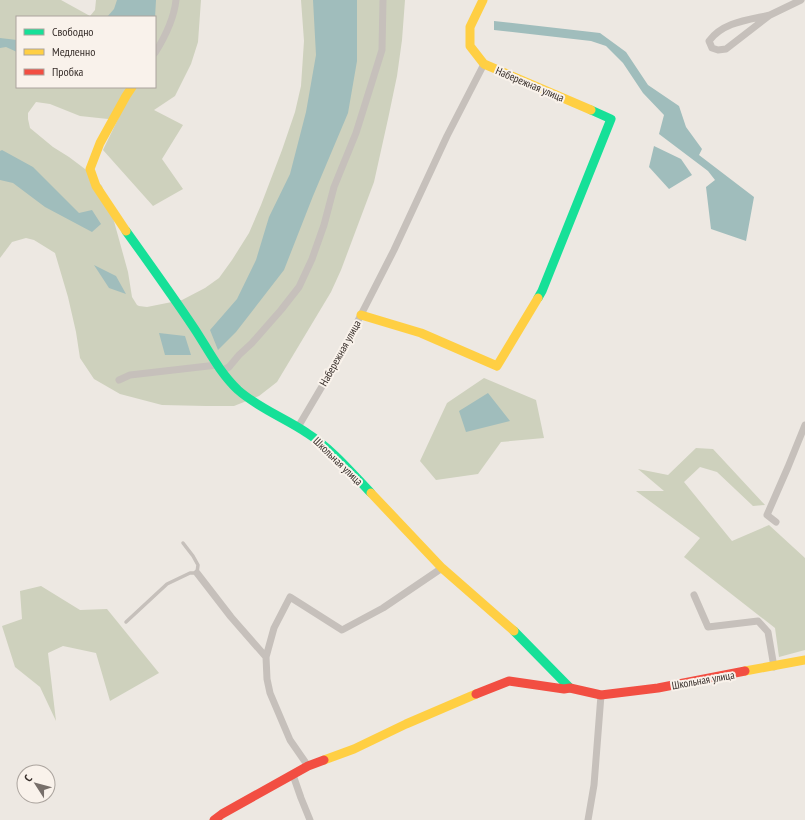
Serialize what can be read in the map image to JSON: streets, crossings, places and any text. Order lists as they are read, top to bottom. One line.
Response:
{"streets":{"street":["Набережная улица","Школьная улица"]},"crossings":[["Набережная улица","Школьная улица"]],"legend":["Свободно","Медленно","Пробка"],"north":"top left"}
